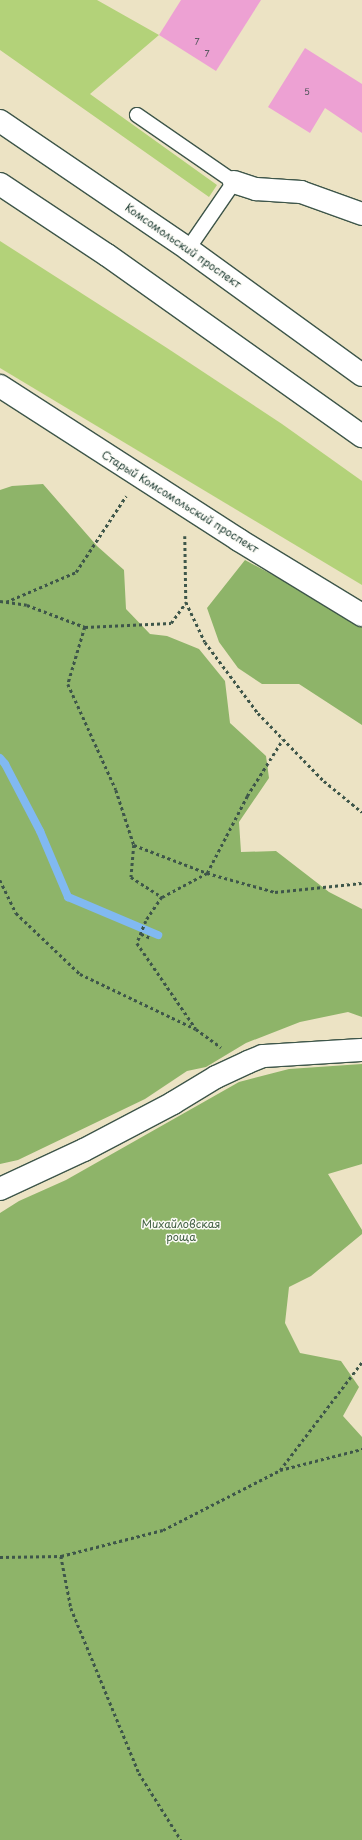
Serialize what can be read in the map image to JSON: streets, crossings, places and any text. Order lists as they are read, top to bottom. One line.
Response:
{"streets":{"street":["Комсомольский проспект","Старый Комсомольский проспект"]},"parks":["Михайловская роща"],"house_numbers":["7","7","5"]}
